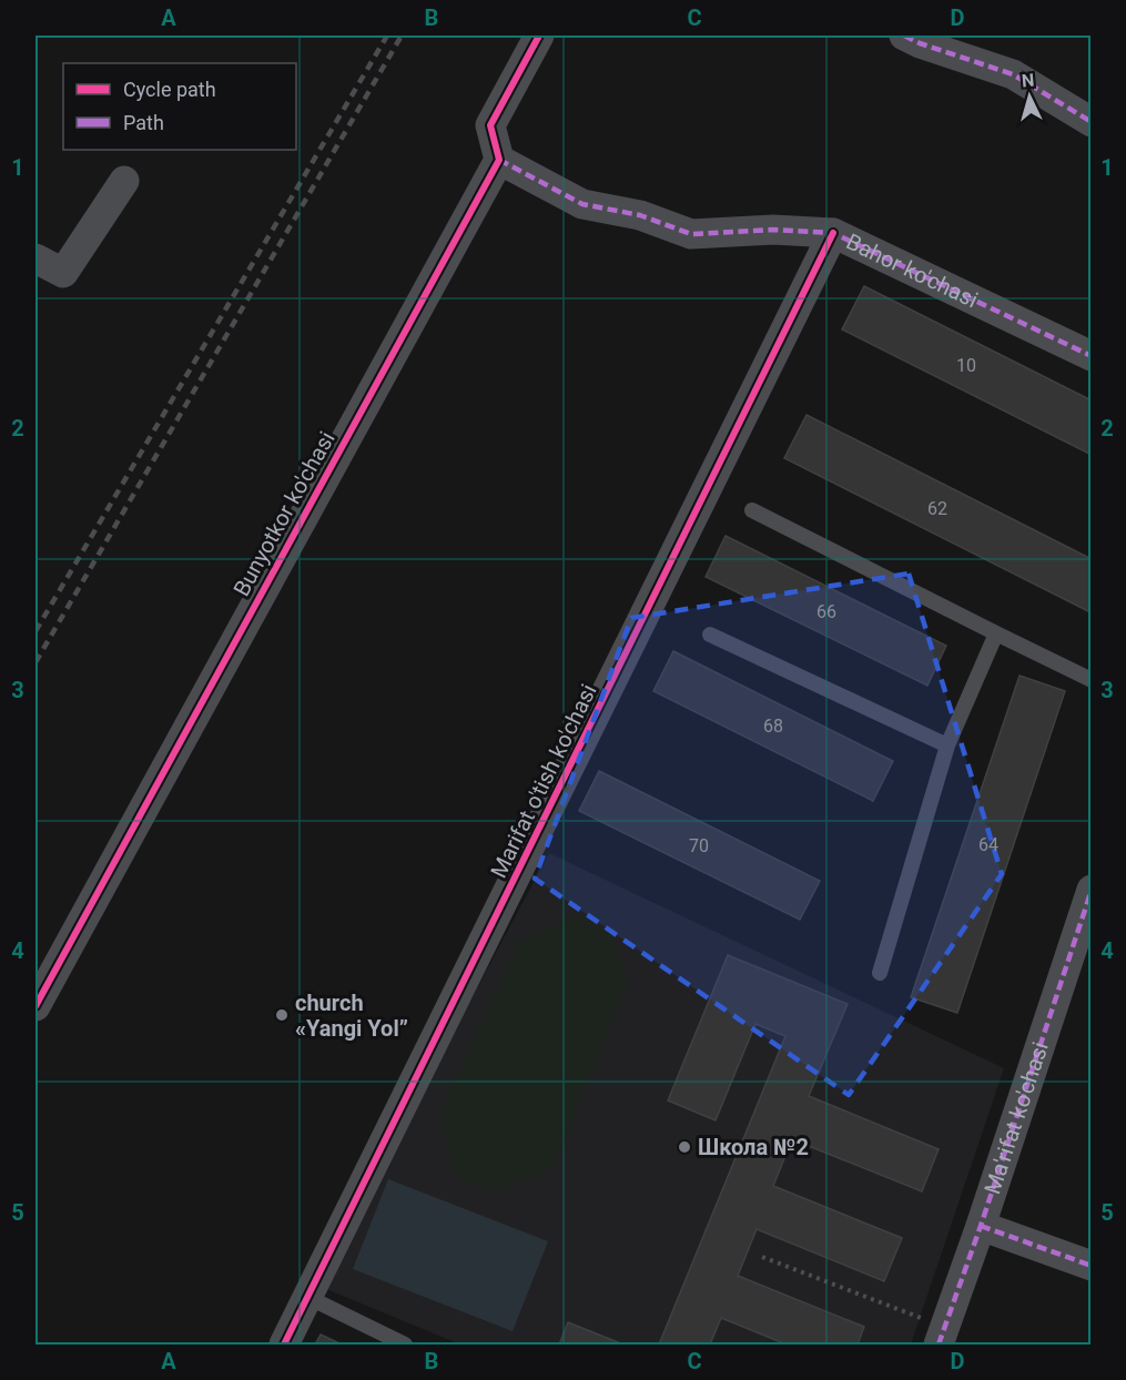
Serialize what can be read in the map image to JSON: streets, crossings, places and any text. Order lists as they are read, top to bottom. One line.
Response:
{"streets":{"street":["Bahor ko'chasi","Bunyotkor ko'chasi","Marifat o'tish ko'chasi","Ma'rifat ko'chasi"]},"crossings":[["Bahor ko'chasi","Bunyotkor ko'chasi"],["Bahor ko'chasi","Marifat o'tish ko'chasi"]],"places":["church «Yangi Yol”","Школа №2"],"house_numbers":["10","62","66","68","64","70"],"legend":["Cycle path","Path"],"north":"top","grid":{"columns":["A","B","C","D"],"rows":["1","2","3","4","5"]}}
